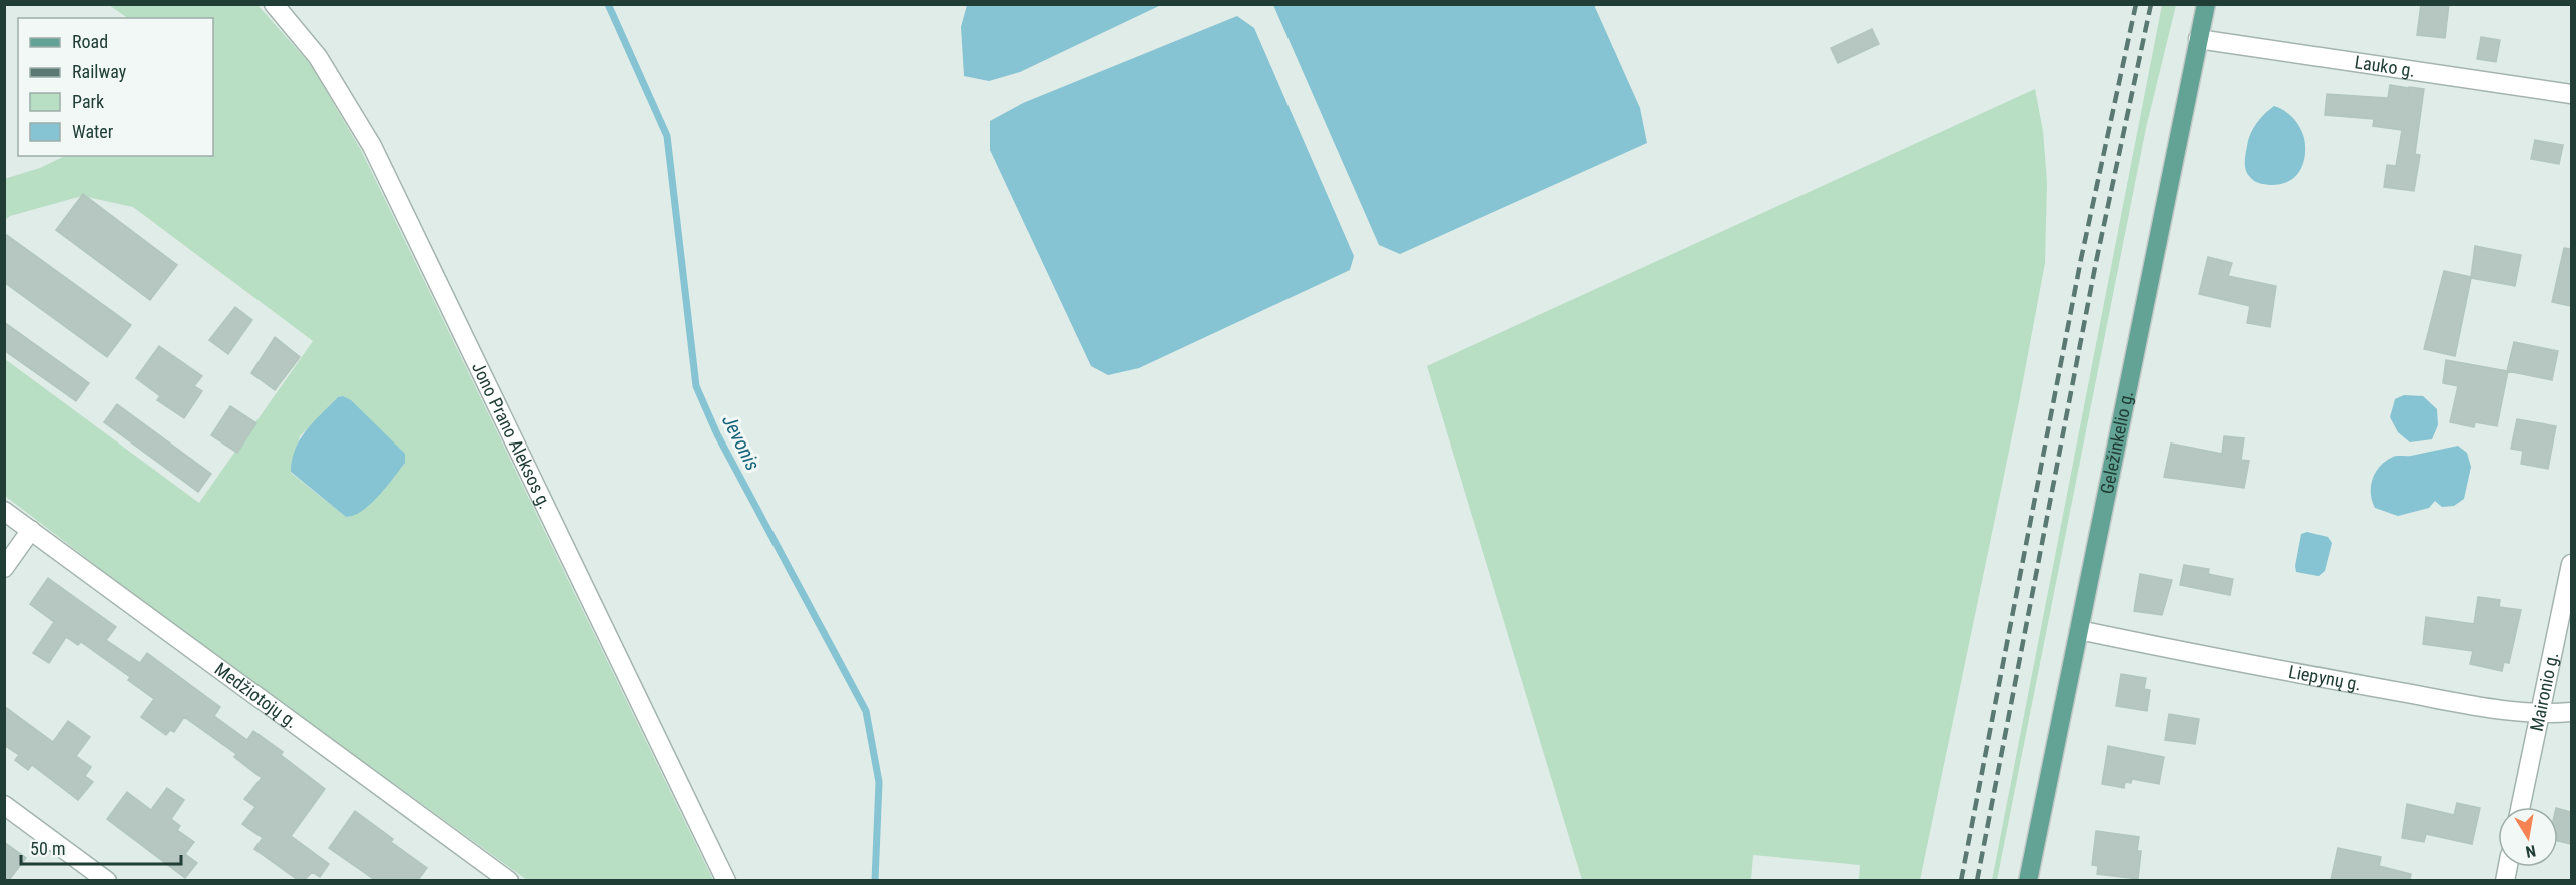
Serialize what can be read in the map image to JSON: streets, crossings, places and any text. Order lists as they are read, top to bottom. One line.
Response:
{"streets":{"main road":["Geležinkelio g."],"street":["Lauko g.","Jono Prano Aleksos g.","Liepynų g.","Maironio g.","Medžiotojų g."]},"crossings":[["Lauko g.","Geležinkelio g."],["Geležinkelio g.","Liepynų g."],["Liepynų g.","Maironio g."]],"water":["Jevonis"],"legend":["Road","Railway","Park","Water"],"scale_bar":"50 m","north":"bottom"}
